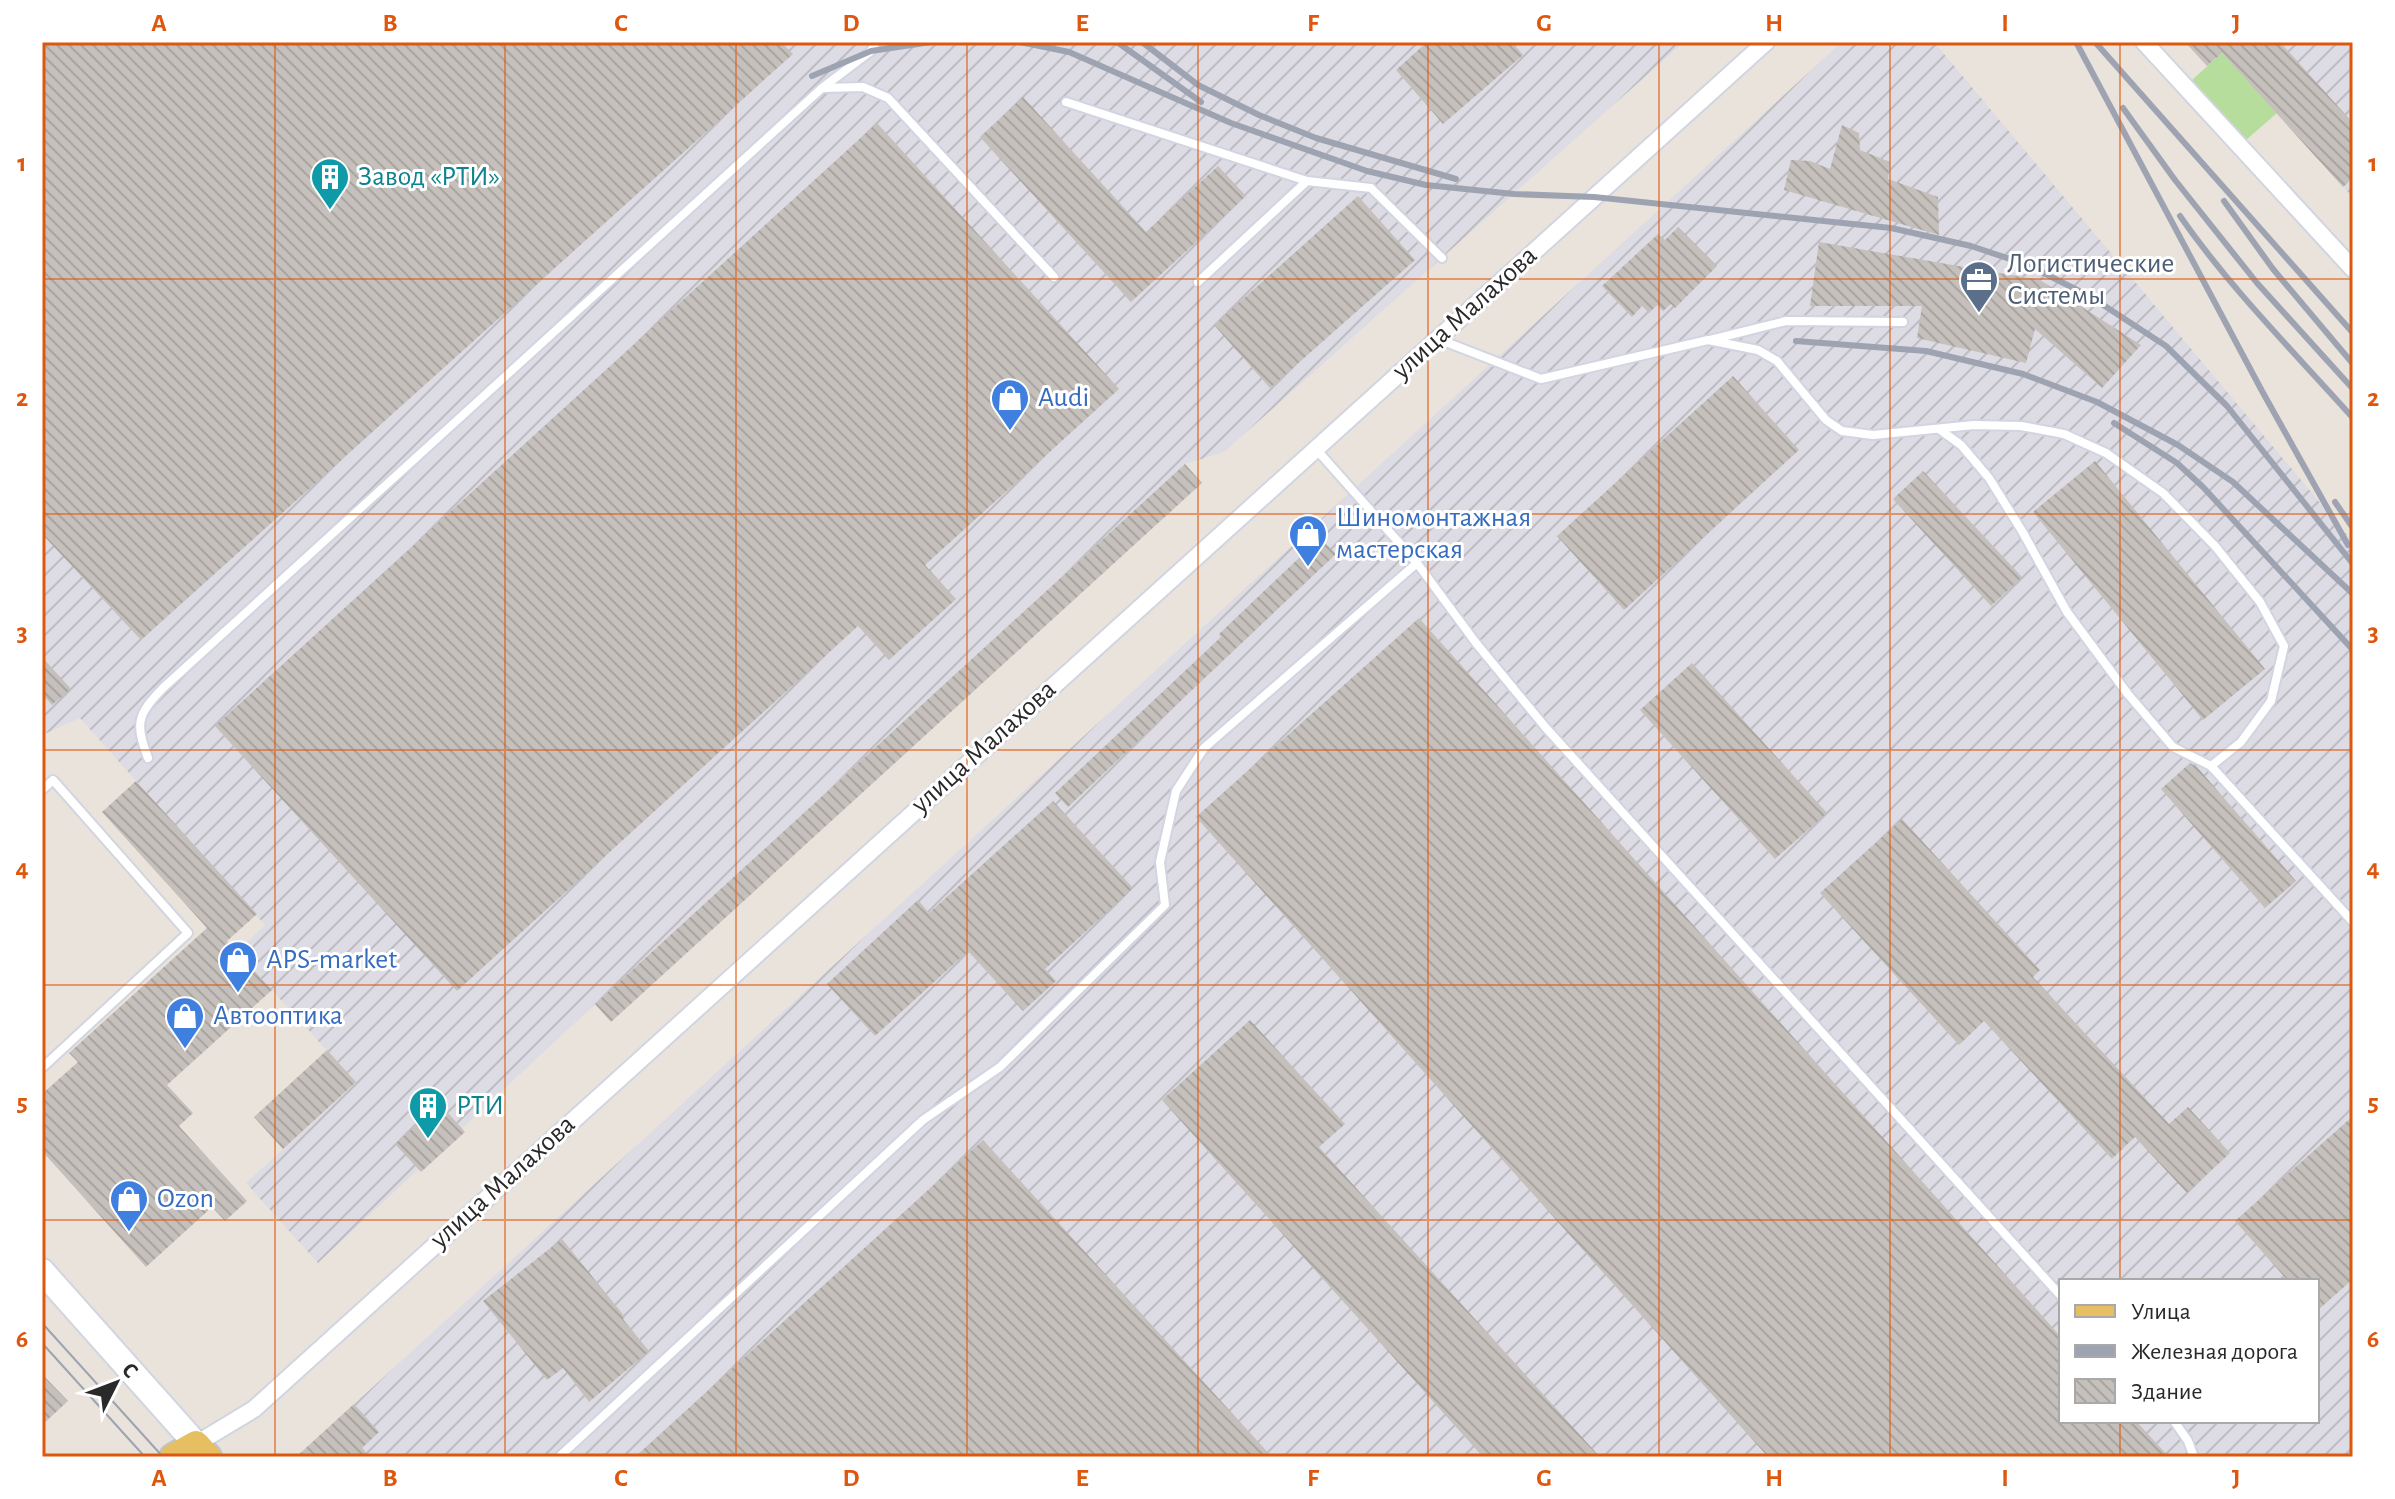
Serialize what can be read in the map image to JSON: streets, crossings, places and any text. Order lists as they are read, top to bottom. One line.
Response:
{"streets":{"street":["улица Малахова"]},"places":{"building":["Завод «РТИ»","РТИ"],"office":["Логистические Системы"],"shop":["Audi","Шиномонтажная мастерская","АPS-market","Автооптика","Ozon"]},"legend":["Улица","Железная дорога","Здание"],"north":"top right","grid":{"columns":["A","B","C","D","E","F","G","H","I","J"],"rows":["1","2","3","4","5","6"]}}
